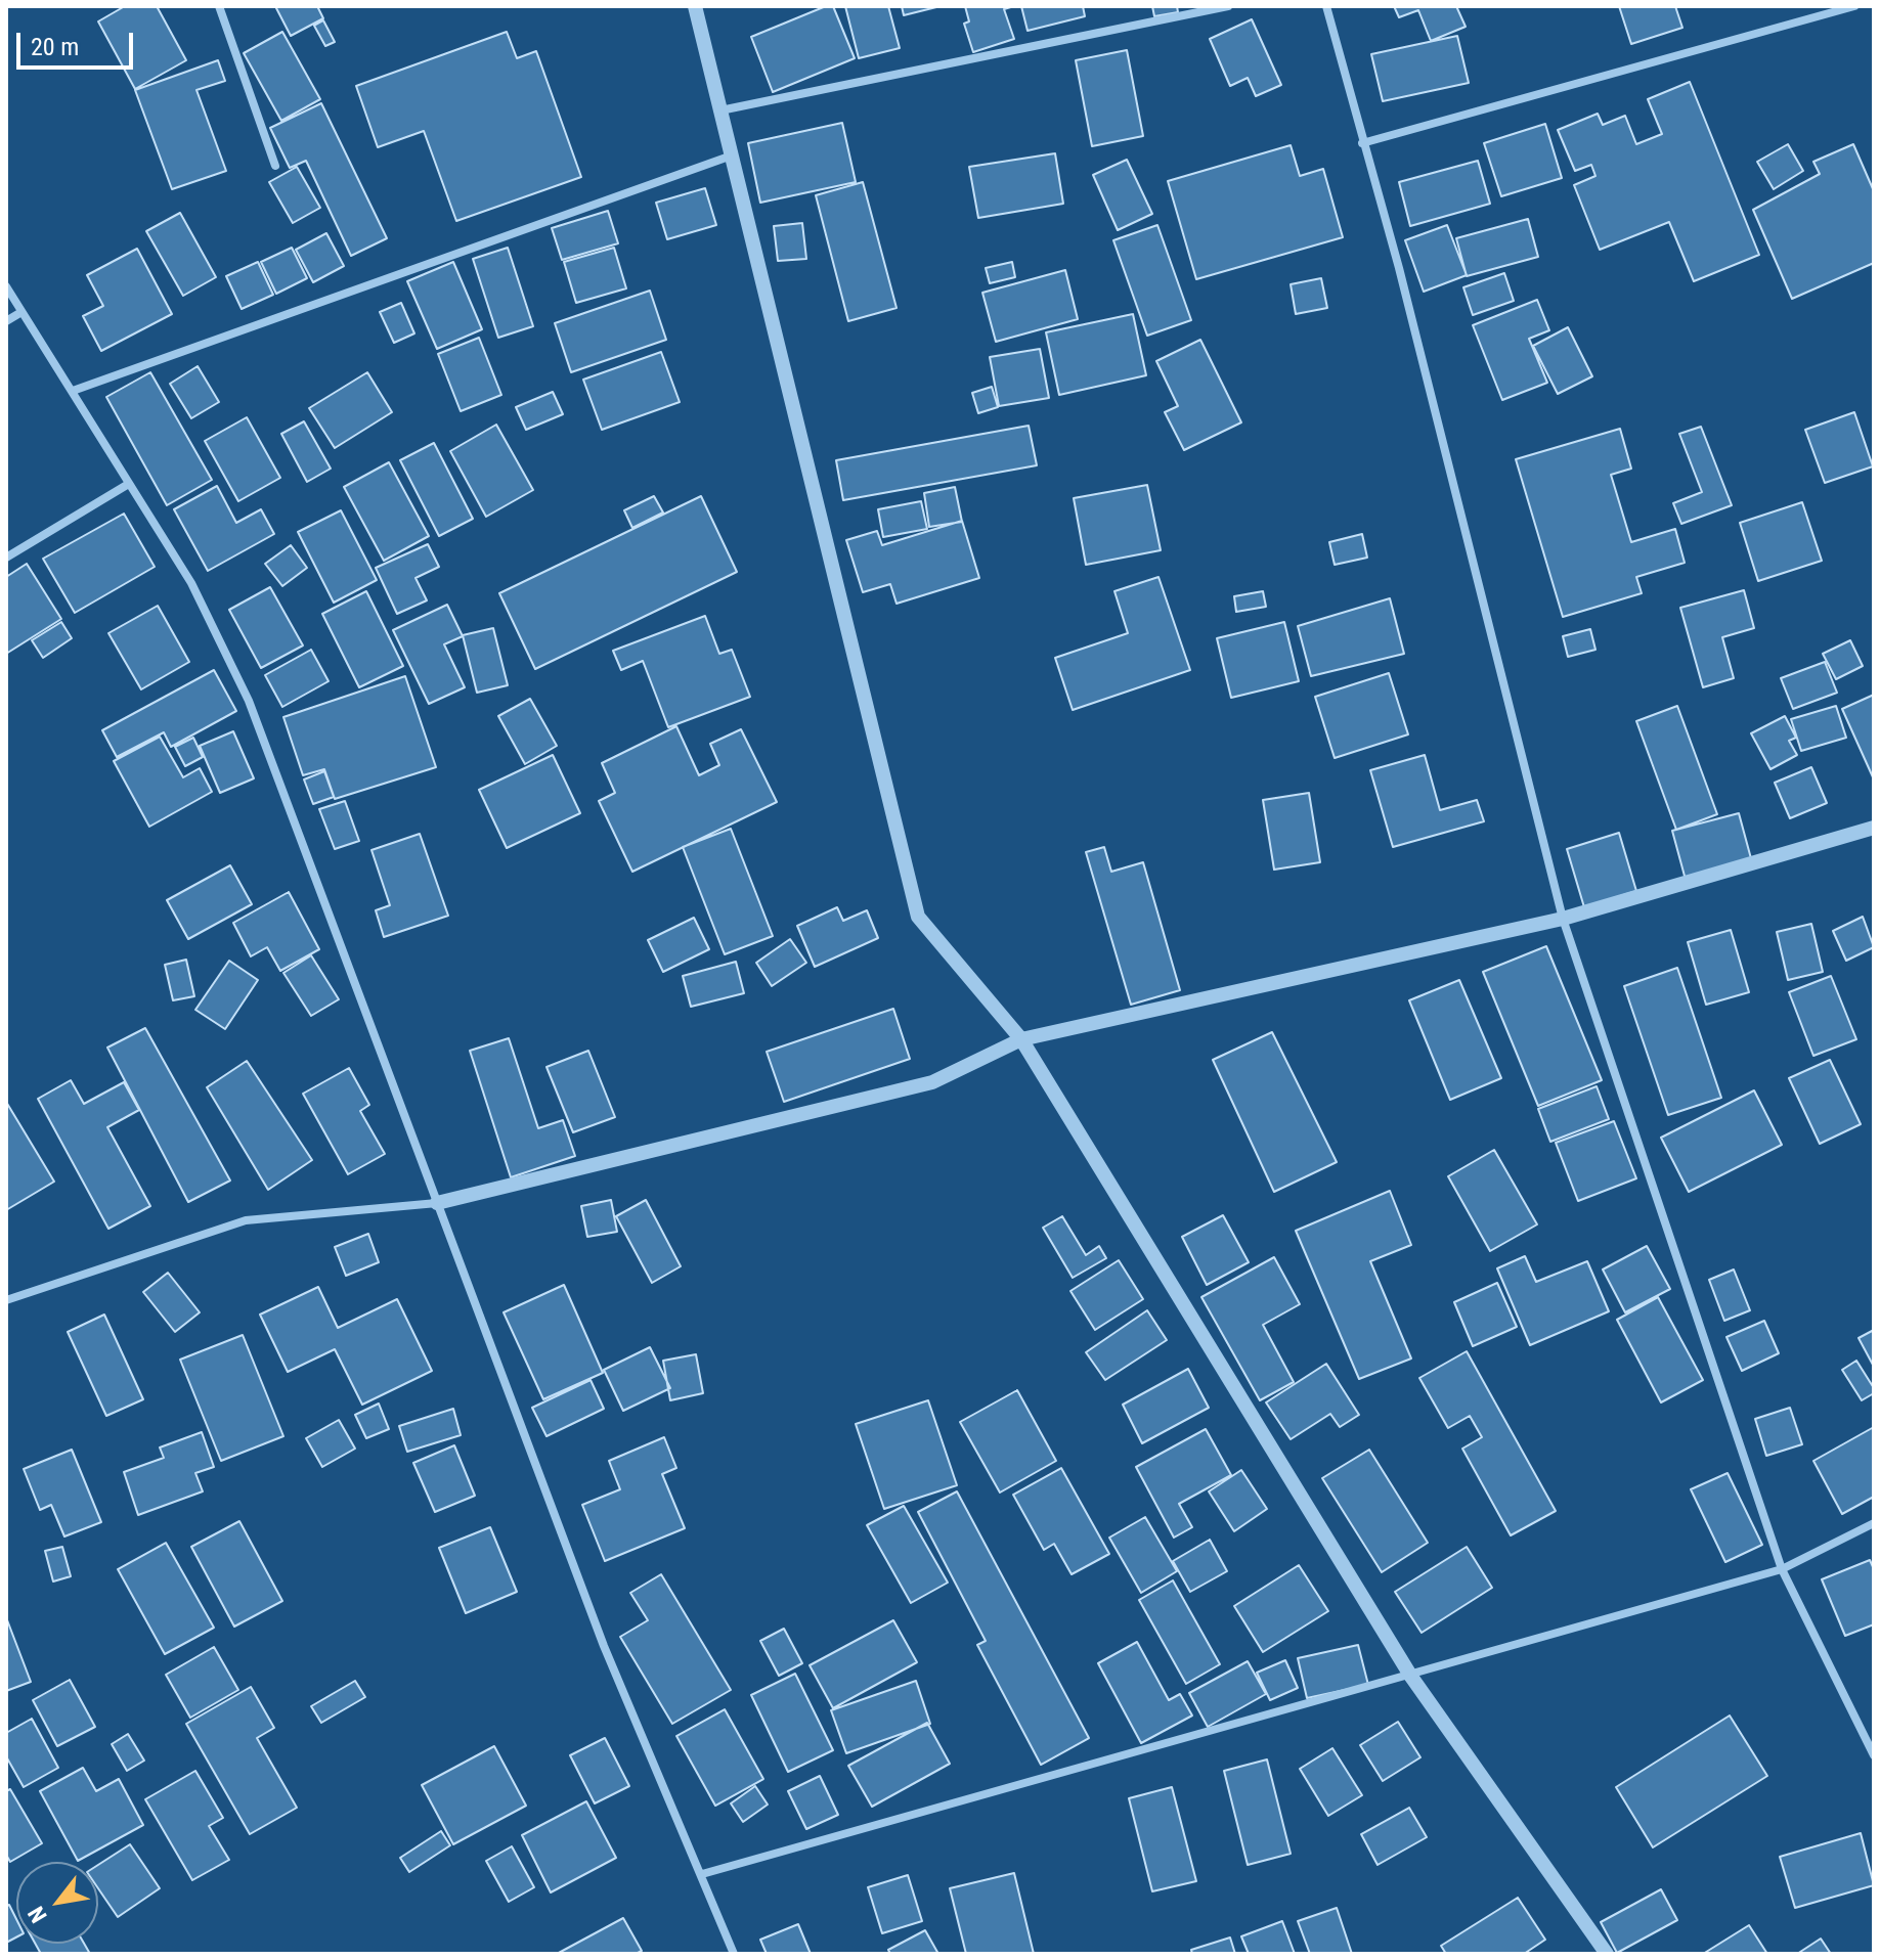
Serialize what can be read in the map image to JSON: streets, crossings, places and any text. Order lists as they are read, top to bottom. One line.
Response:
{"scale_bar":"20 m","north":"bottom left"}
